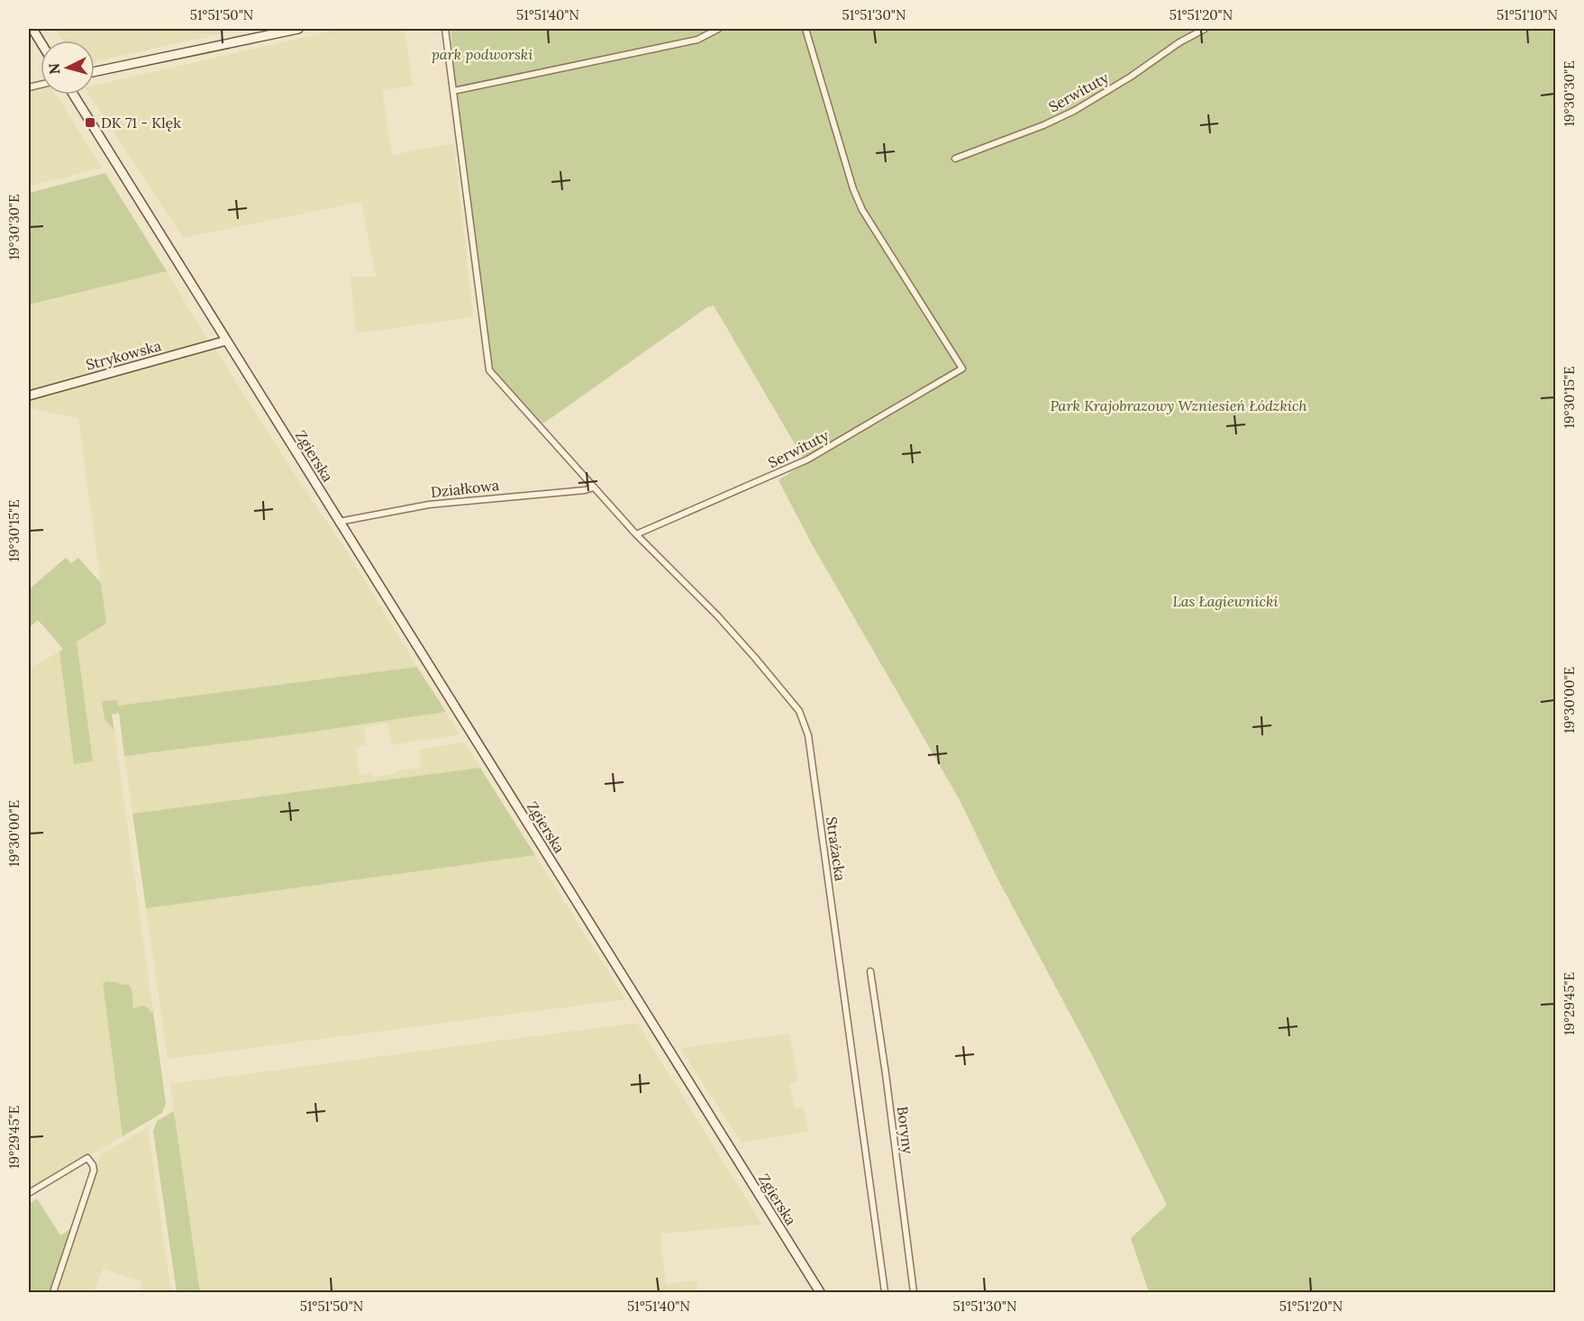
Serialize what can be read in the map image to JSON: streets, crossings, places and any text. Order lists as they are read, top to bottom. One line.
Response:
{"streets":{"main road":["Strykowska","Zgierska"],"street":["Serwituty","Działkowa","Strażacka","Boryny"]},"crossings":[["Serwituty","Strażacka"],["Strykowska","Zgierska"],["Zgierska","Działkowa"],["Działkowa","Strażacka"]],"parks":["park podworski","Park Krajobrazowy Wzniesień Łódzkich","Las Łagiewnicki"],"places":{"transit":["DK 71 - Klęk"]},"north":"left","coordinates":["51°51'50\"N","51°51'40\"N","51°51'30\"N","51°51'20\"N","51°51'10\"N","19°30'30\"E","19°30'15\"E","19°30'00\"E","19°29'45\"E"]}
